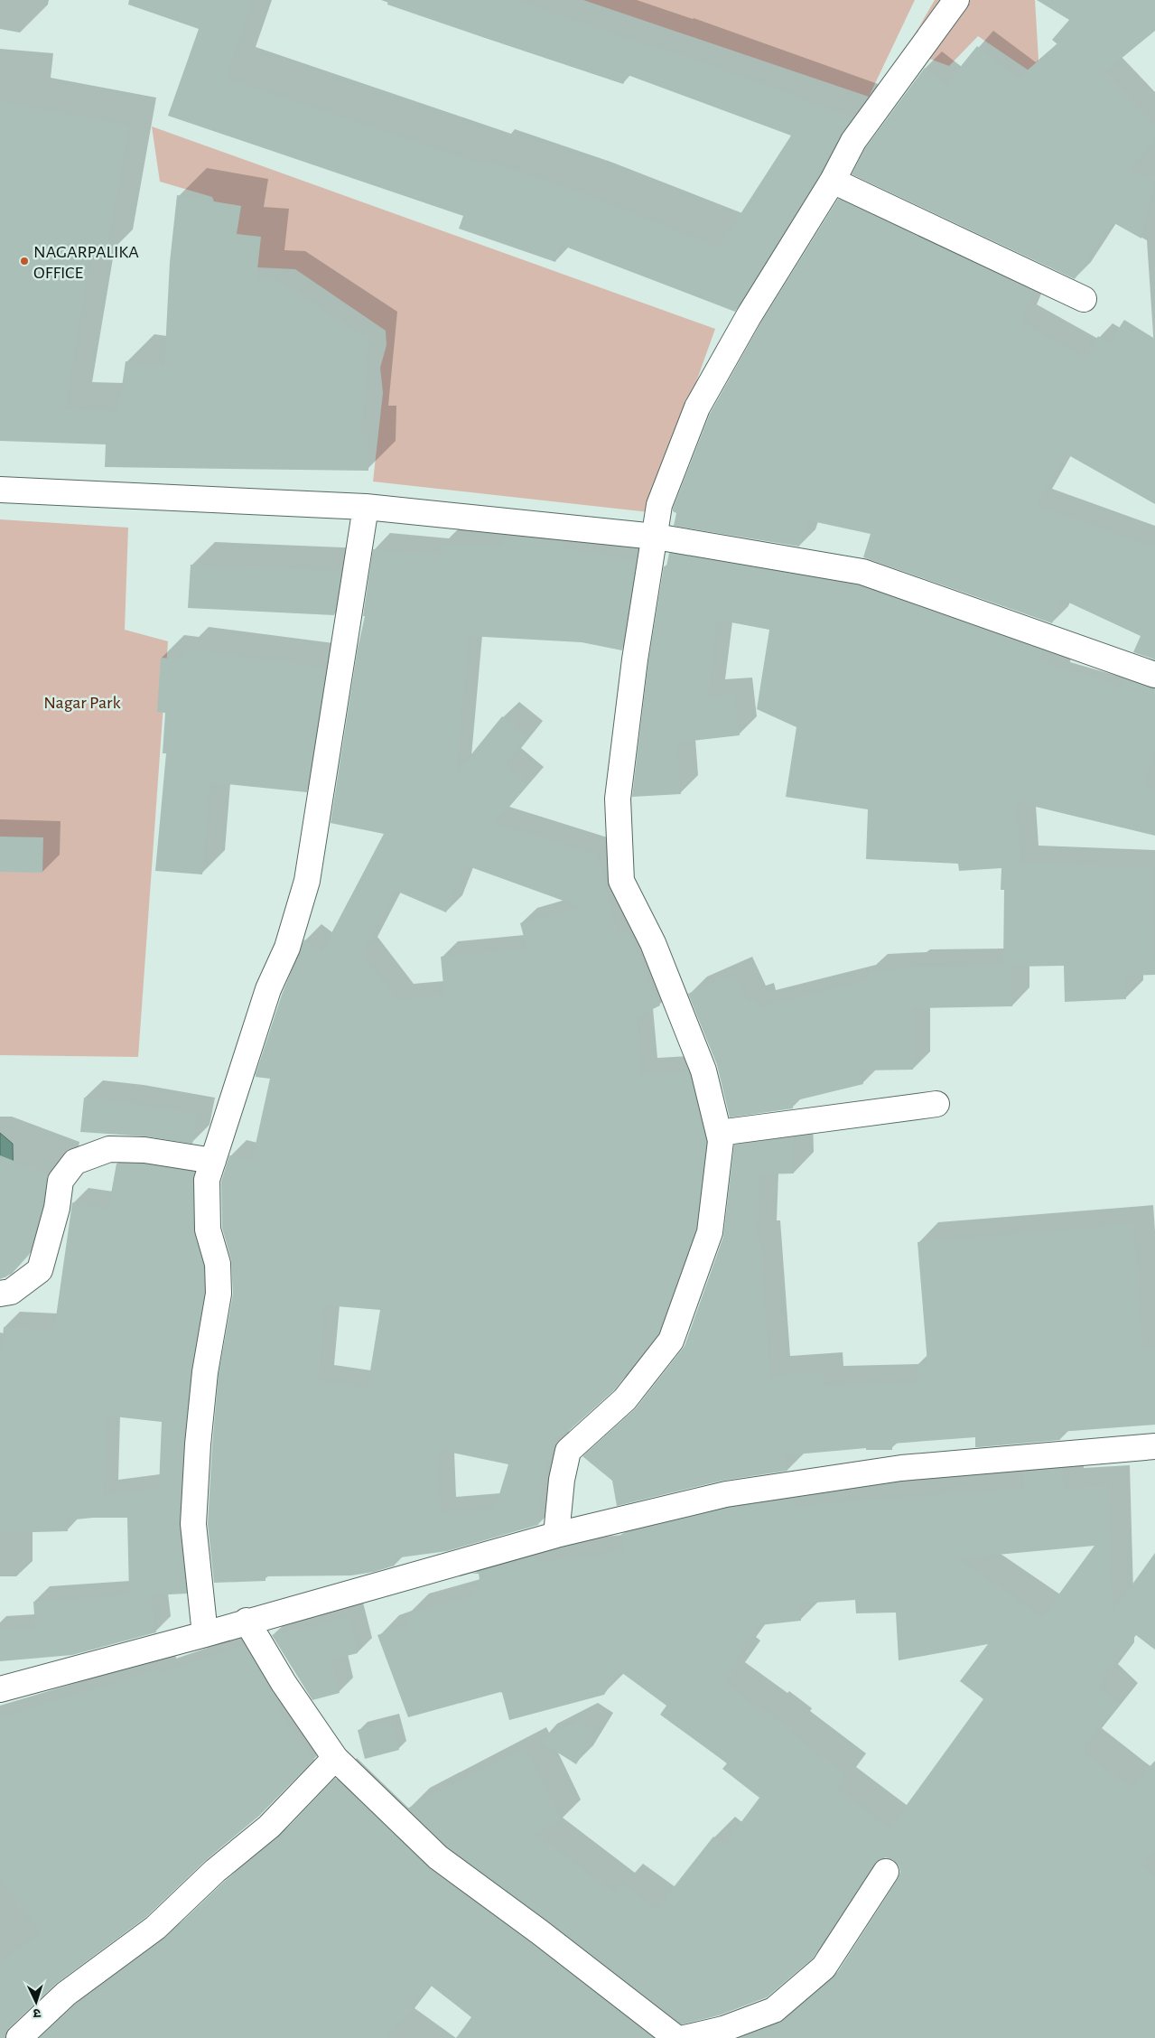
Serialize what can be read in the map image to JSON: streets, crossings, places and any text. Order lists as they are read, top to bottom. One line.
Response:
{"parks":["Nagar Park"],"places":["NAGARPALIKA OFFICE"],"north":"bottom"}
